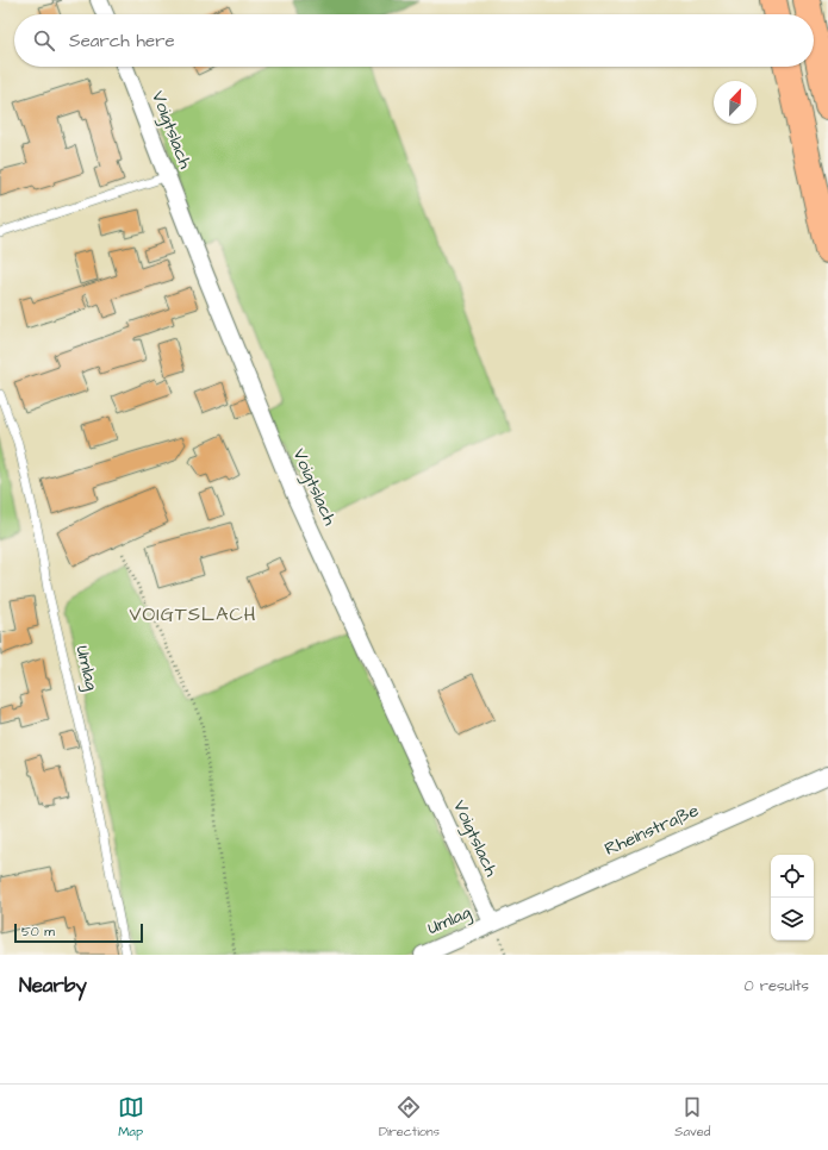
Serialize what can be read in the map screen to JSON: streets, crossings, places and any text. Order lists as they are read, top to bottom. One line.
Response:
{"streets":{"street":["Voigtslach","Umlag","Rheinstraße"]},"crossings":[["Voigtslach","Umlag"],["Voigtslach","Rheinstraße"],["Umlag","Rheinstraße"]],"districts":["VOIGTSLACH"],"scale_bar":"50 m","north":"top right","page":{"search":"Search here","scale":"50 m","heading":["Nearby","0 results"],"nav":["Map","Directions","Saved"]}}
